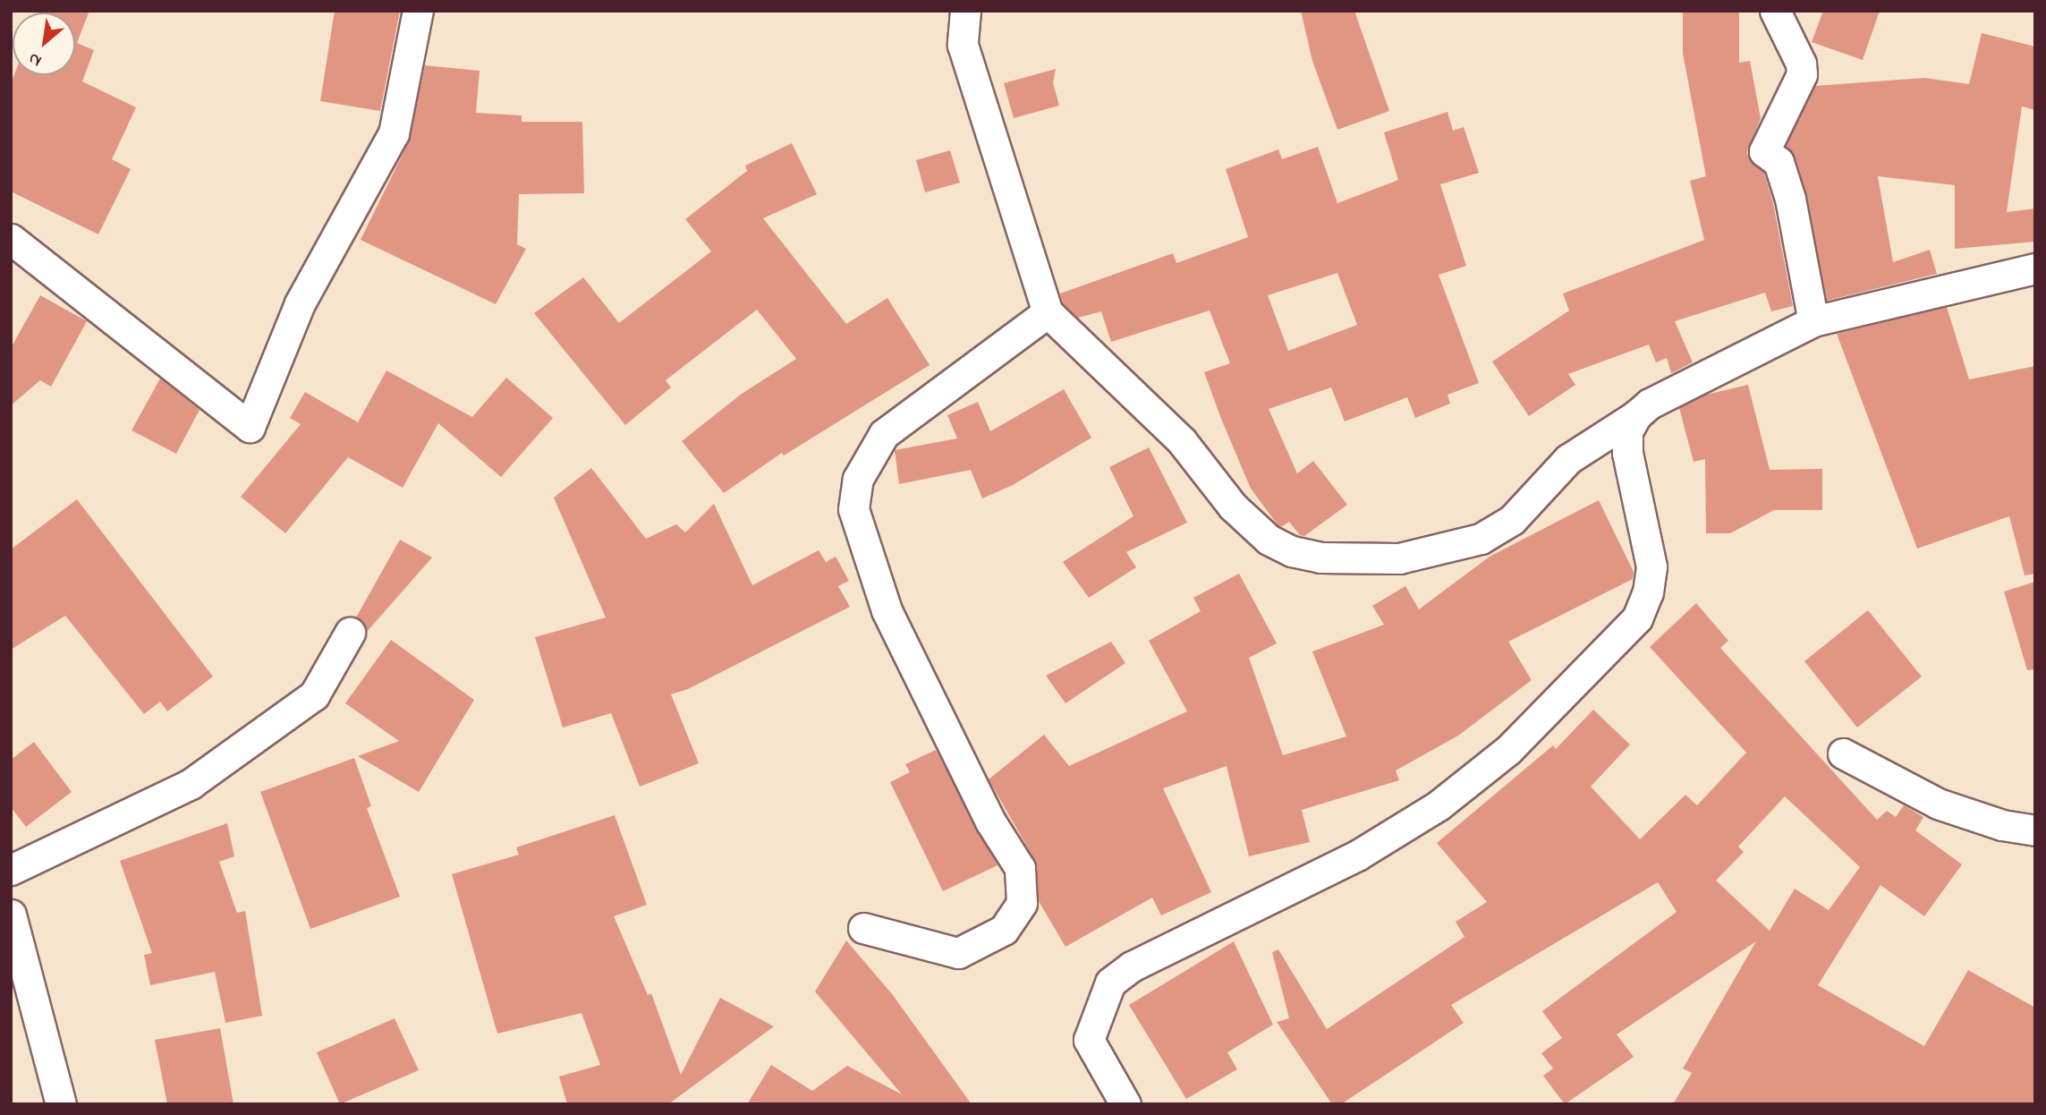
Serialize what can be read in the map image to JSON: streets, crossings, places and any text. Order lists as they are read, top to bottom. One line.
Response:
{"north":"bottom left"}
